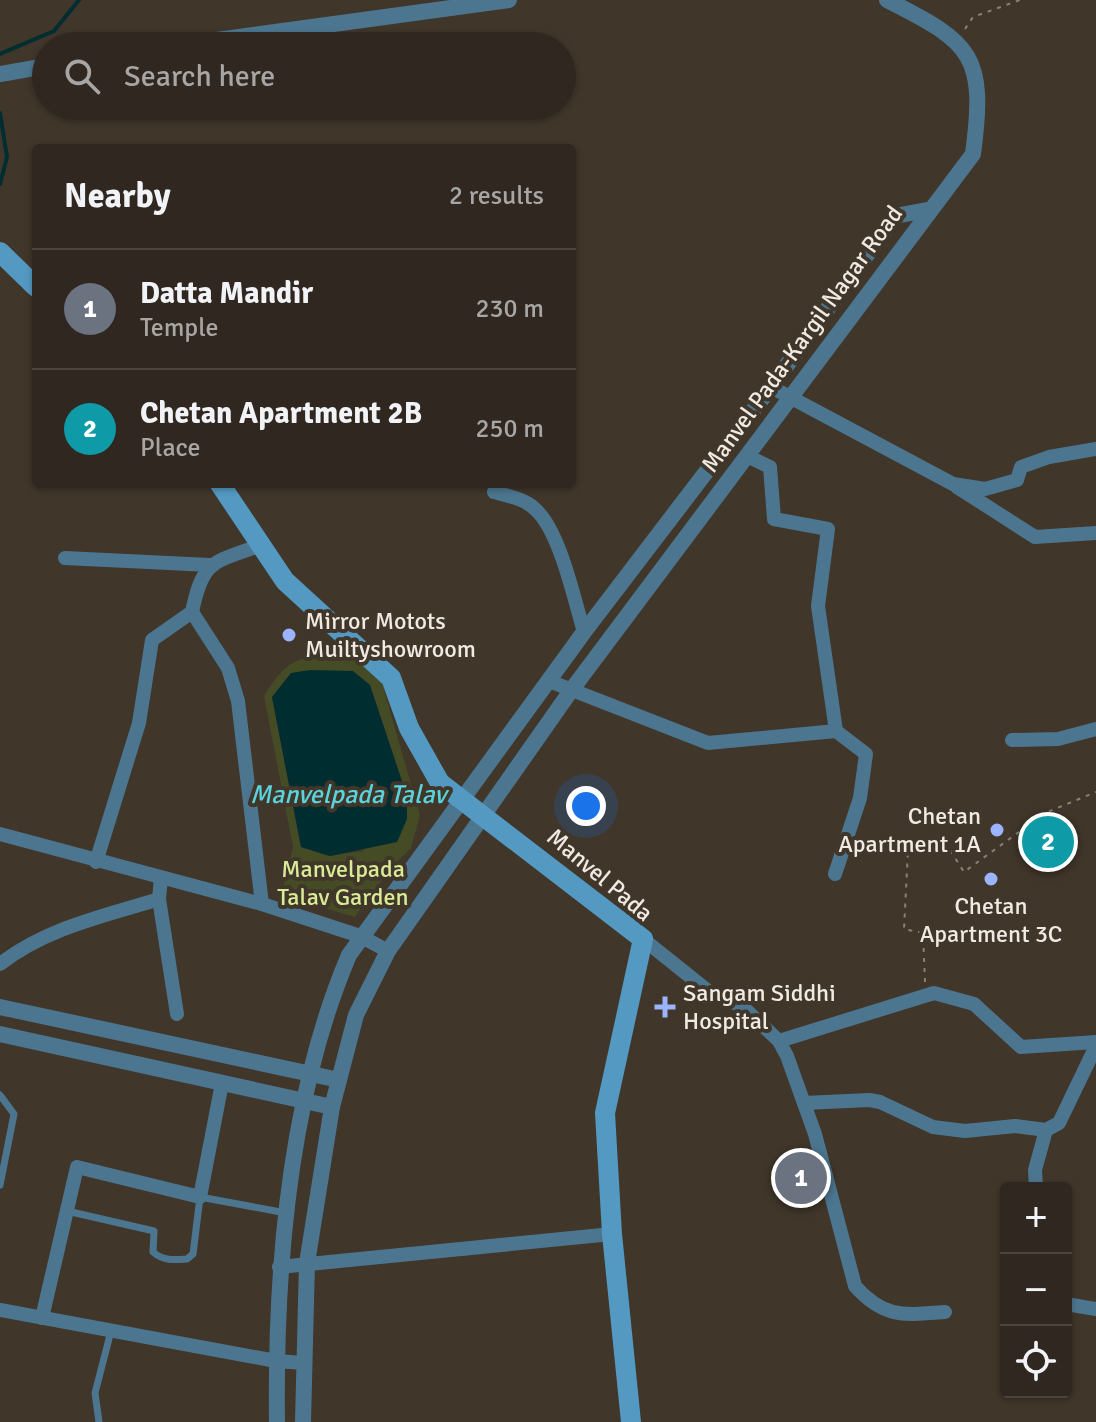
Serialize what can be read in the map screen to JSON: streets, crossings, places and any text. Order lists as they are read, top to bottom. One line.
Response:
{"streets":{"main road":["Manvel Pada"],"street":["Manvel Pada-Kargil Nagar Road"]},"crossings":[["Manvel Pada-Kargil Nagar Road","Manvel Pada"]],"water":["Manvelpada Talav"],"parks":["Manvelpada Talav Garden"],"places":{"other":["Mirror Motots Muiltyshowroom","Chetan Apartment 1A","Chetan Apartment 3C"],"health":["Sangam Siddhi Hospital"]},"page":{"search":"Search here","heading":["Nearby","2 results"],"list":[{"mark":"1","name":"Datta Mandir","note":"Temple","value":"230 m"},{"mark":"2","name":"Chetan Apartment 2B","note":"Place","value":"250 m"}],"pins":["2","1"],"map_buttons":["+","−"]}}
